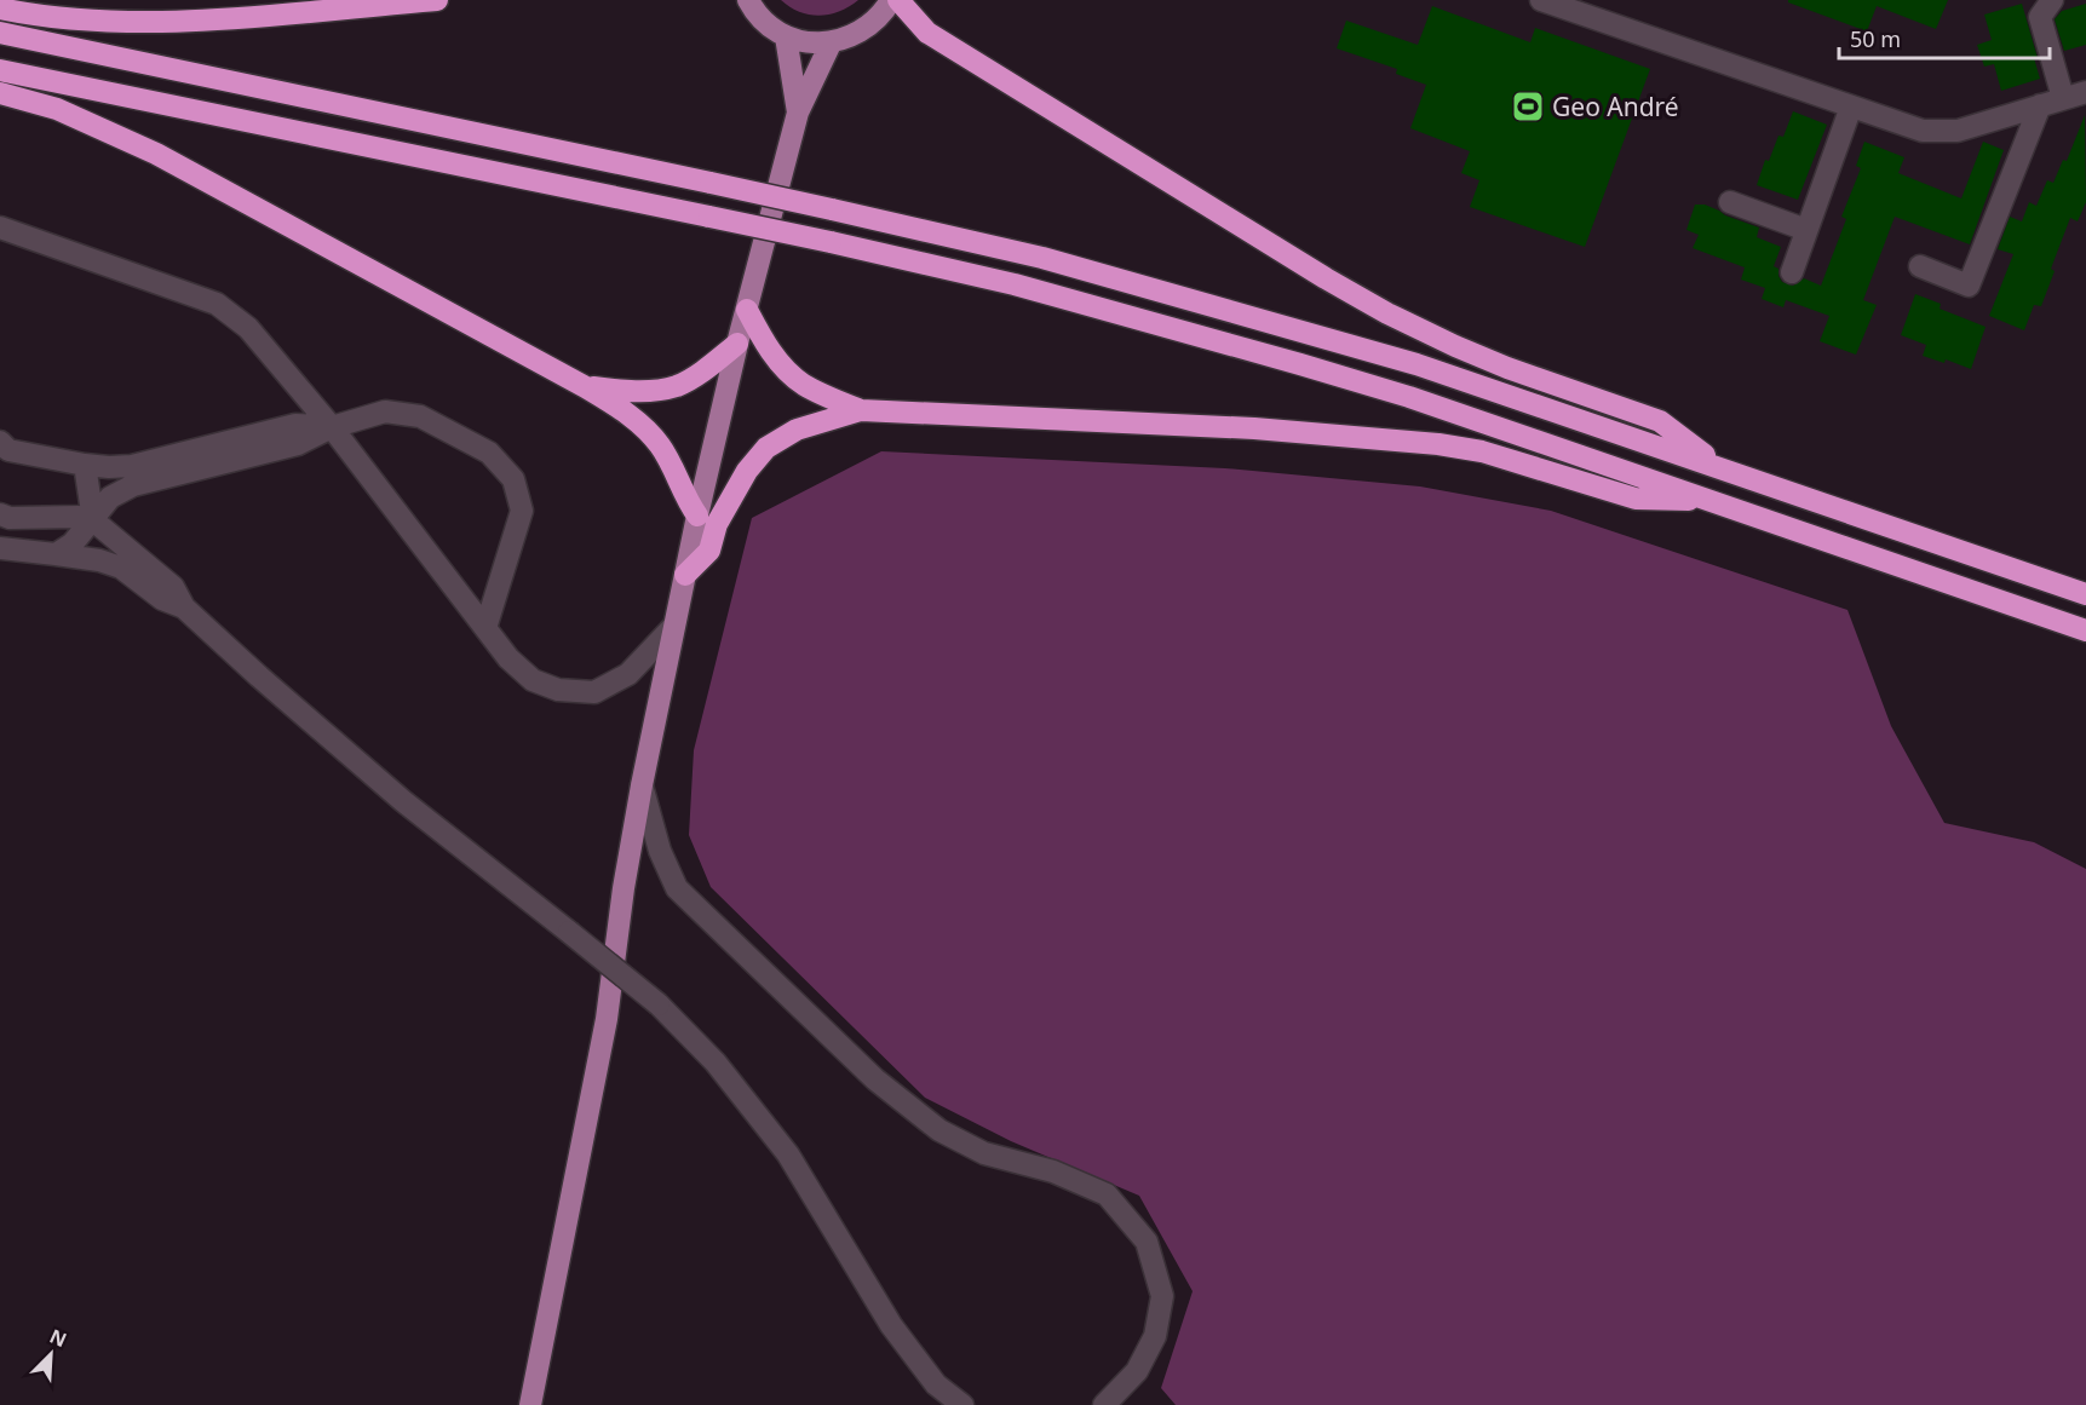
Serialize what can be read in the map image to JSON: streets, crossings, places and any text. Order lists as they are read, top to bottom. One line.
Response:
{"places":{"sports":["Geo André"]},"scale_bar":"50 m","north":"top right"}
